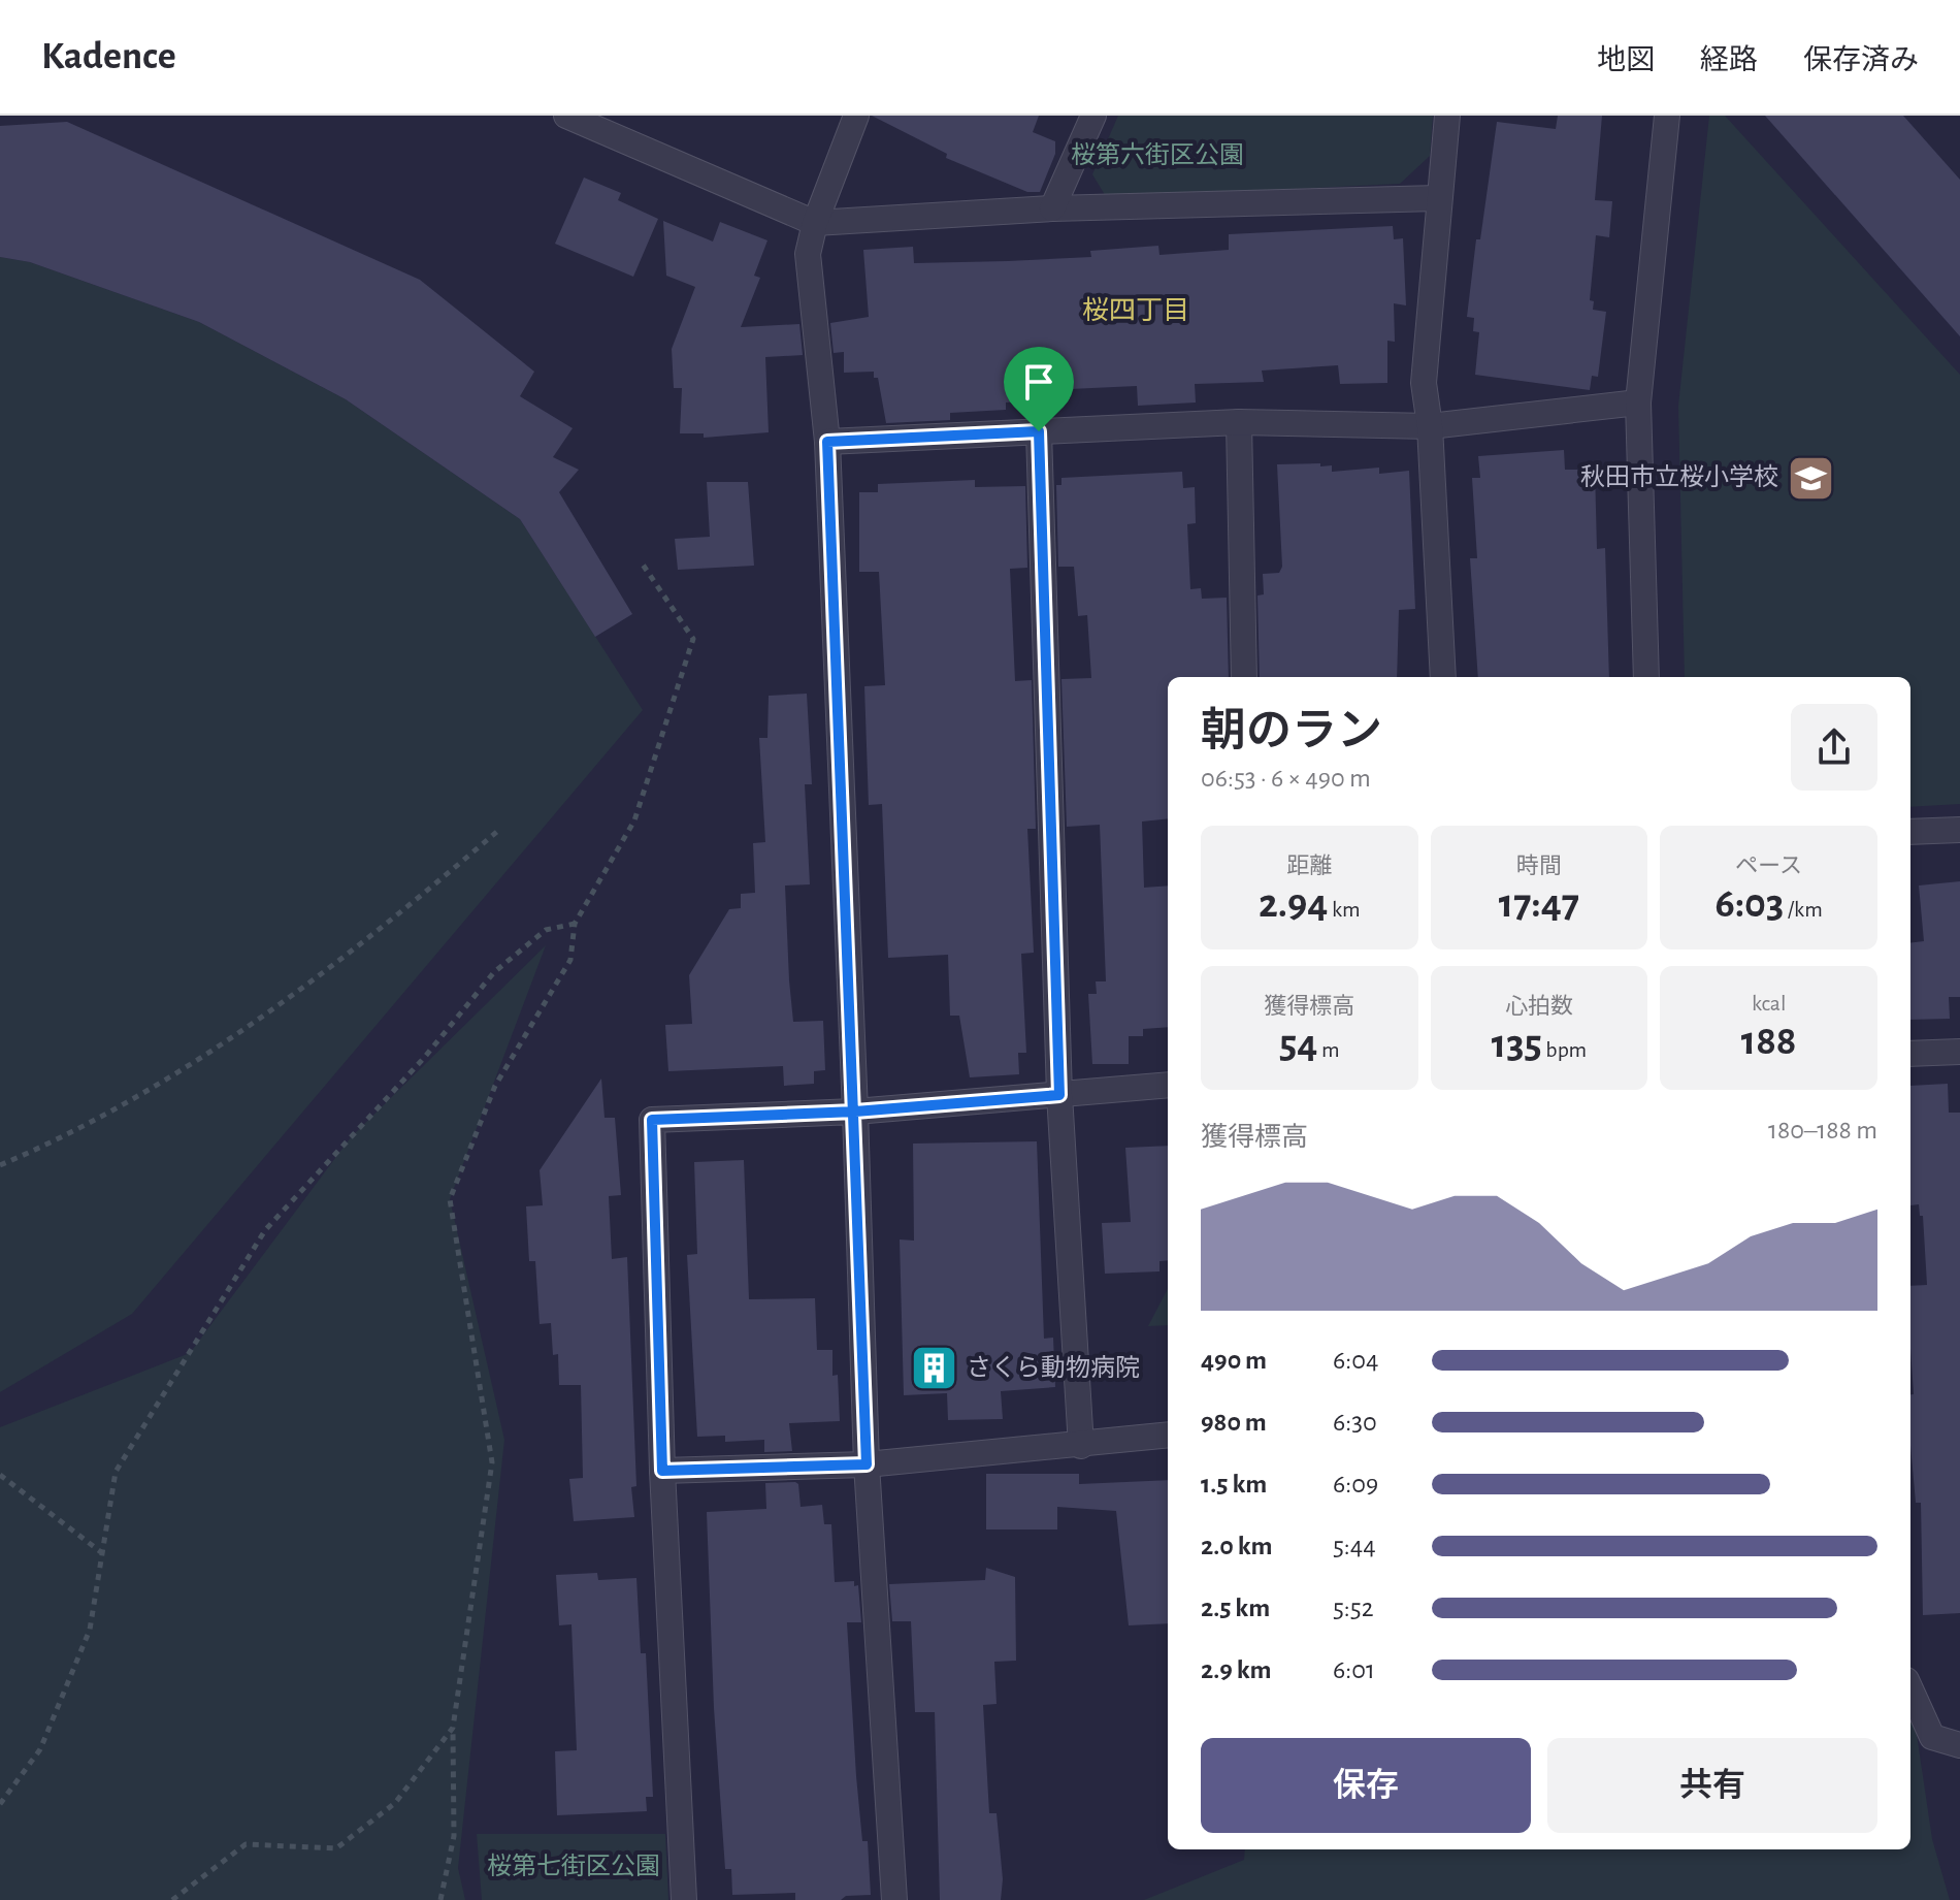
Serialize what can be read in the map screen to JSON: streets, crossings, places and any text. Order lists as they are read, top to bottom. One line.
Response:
{"districts":["桜四丁目"],"parks":["桜第六街区公園","桜第七街区公園"],"places":{"school or university":["秋田市立桜小学校"],"building":["さくら動物病院"]},"page":{"header":"Kadence","nav":["地図","経路","保存済み"],"heading":["朝のラン","06:53 · 6 × 490 m"],"stats":[["距離","2.94 km"],["時間","17:47"],["ペース","6:03 /km"],["獲得標高","54 m"],["心拍数","135 bpm"],["kcal","188"]],"chart":["獲得標高","180–188 m"],"list":[{"name":"490 m","note":"6:04"},{"name":"980 m","note":"6:30"},{"name":"1.5 km","note":"6:09"},{"name":"2.0 km","note":"5:44"},{"name":"2.5 km","note":"5:52"},{"name":"2.9 km","note":"6:01"}],"buttons":["保存","共有"]}}
